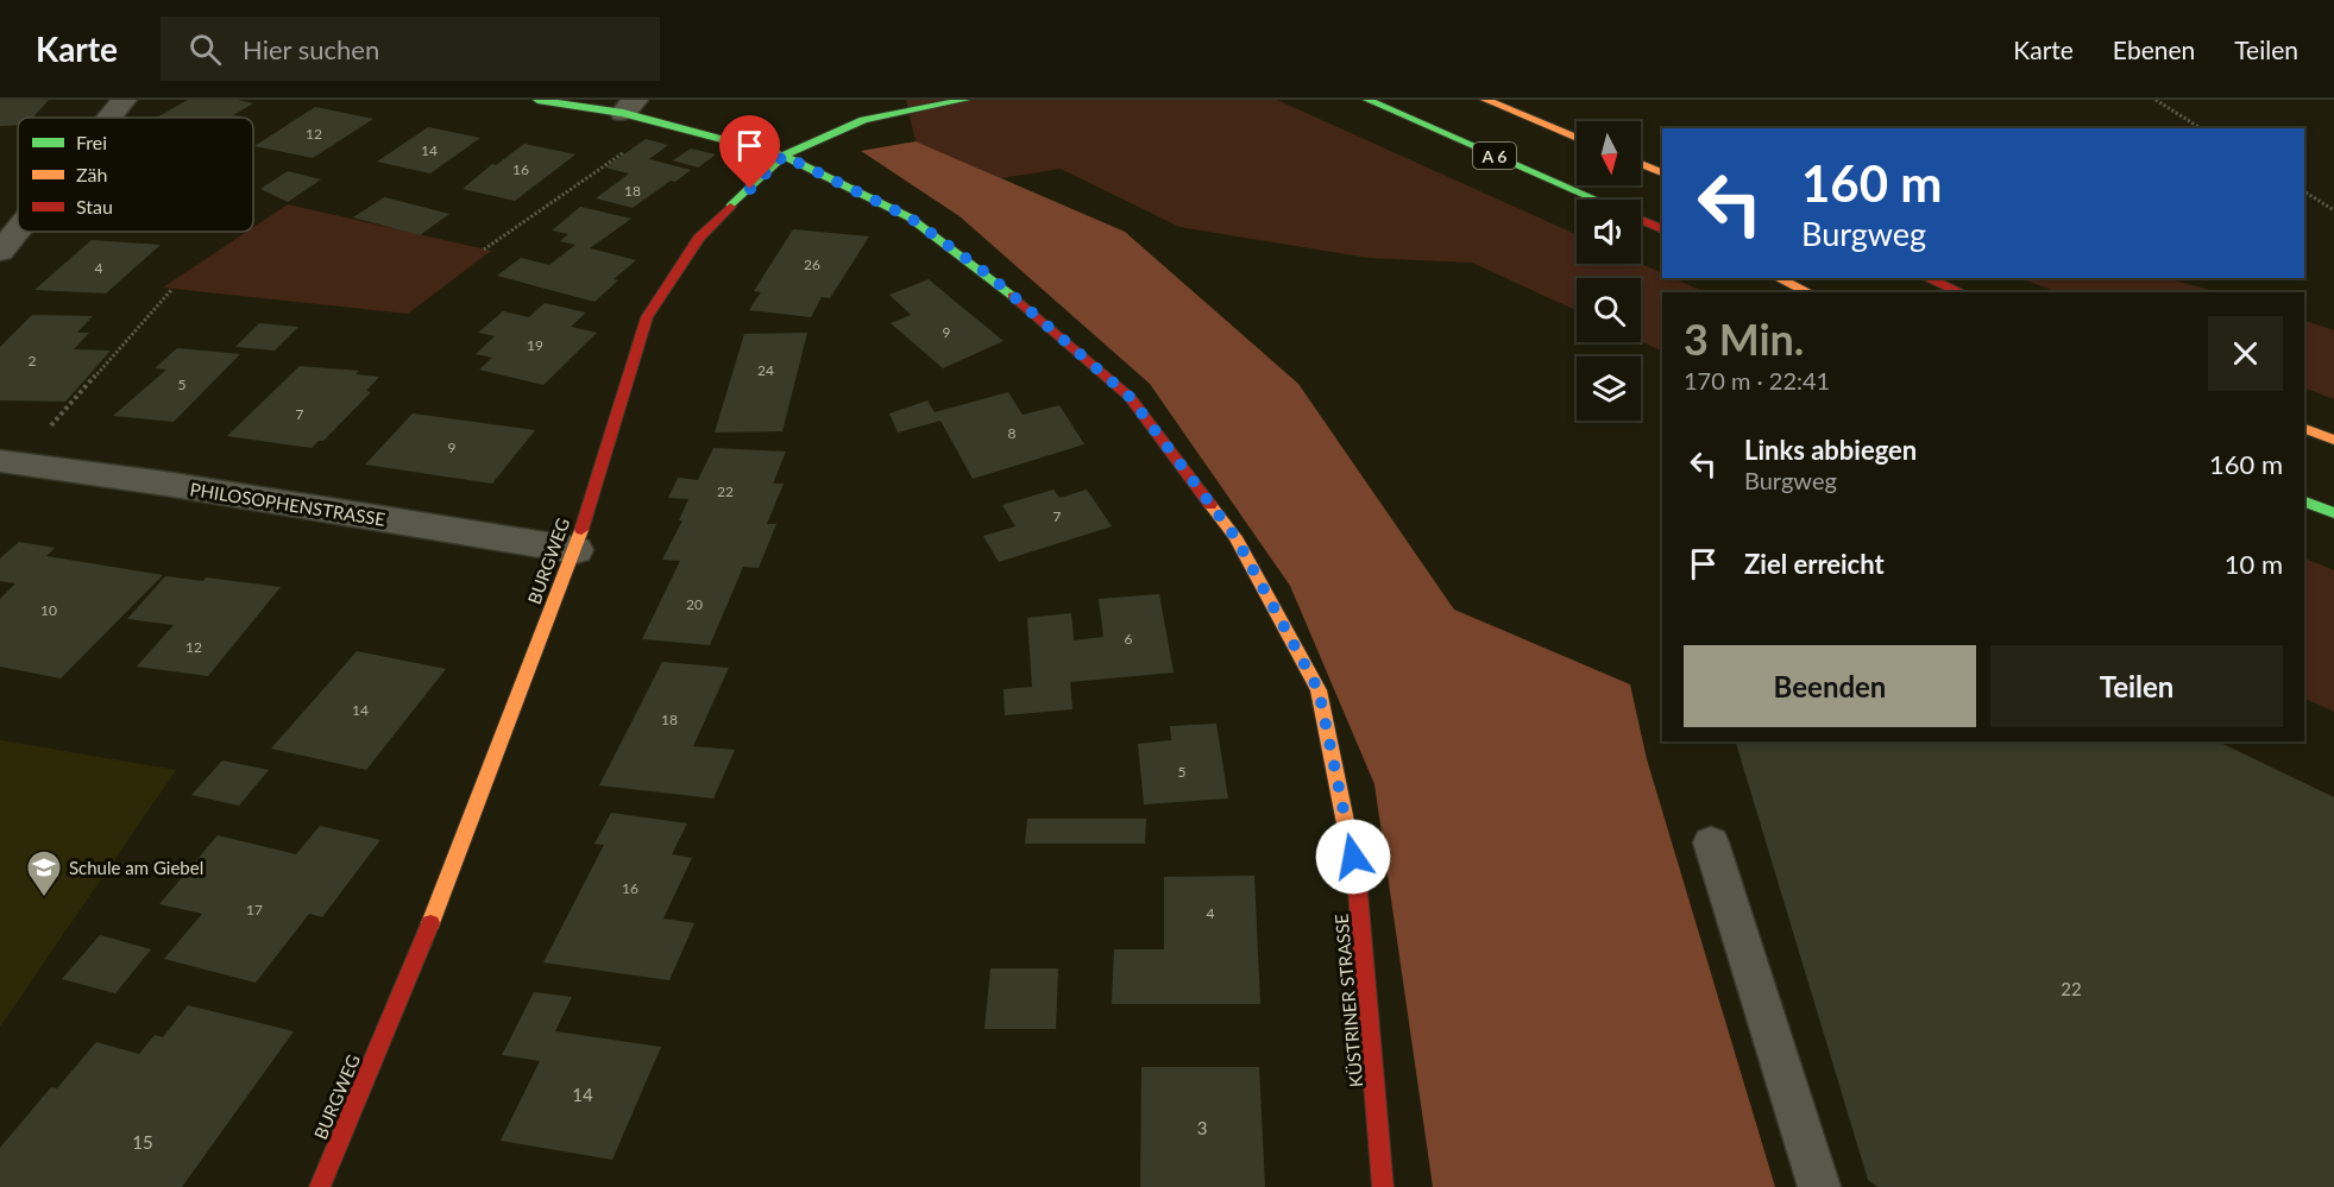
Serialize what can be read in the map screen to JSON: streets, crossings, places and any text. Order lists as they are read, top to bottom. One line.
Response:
{"streets":{"main road":["A 6","BURGWEG","KÜSTRINER STRASSE"],"street":["PHILOSOPHENSTRASSE"]},"crossings":[["PHILOSOPHENSTRASSE","BURGWEG"],["BURGWEG","KÜSTRINER STRASSE"]],"places":{"school or university":["Schule am Giebel"]},"house_numbers":["12","14","16","18","26","4","9","19","2","24","5","7","8","9","22","7","20","10","6","12","14","18","5","16","17","4","22","14","3","15"],"legend":["Frei","Zäh","Stau"],"north":"bottom","page":{"header":"Karte","search":"Hier suchen","nav":["Karte","Ebenen","Teilen"],"turn":["160 m","Burgweg"],"heading":["3 Min.","170 m · 22:41"],"list":[{"name":"Links abbiegen","note":"Burgweg","value":"160 m"},{"name":"Ziel erreicht","value":"10 m"}],"buttons":["Beenden","Teilen"]}}
